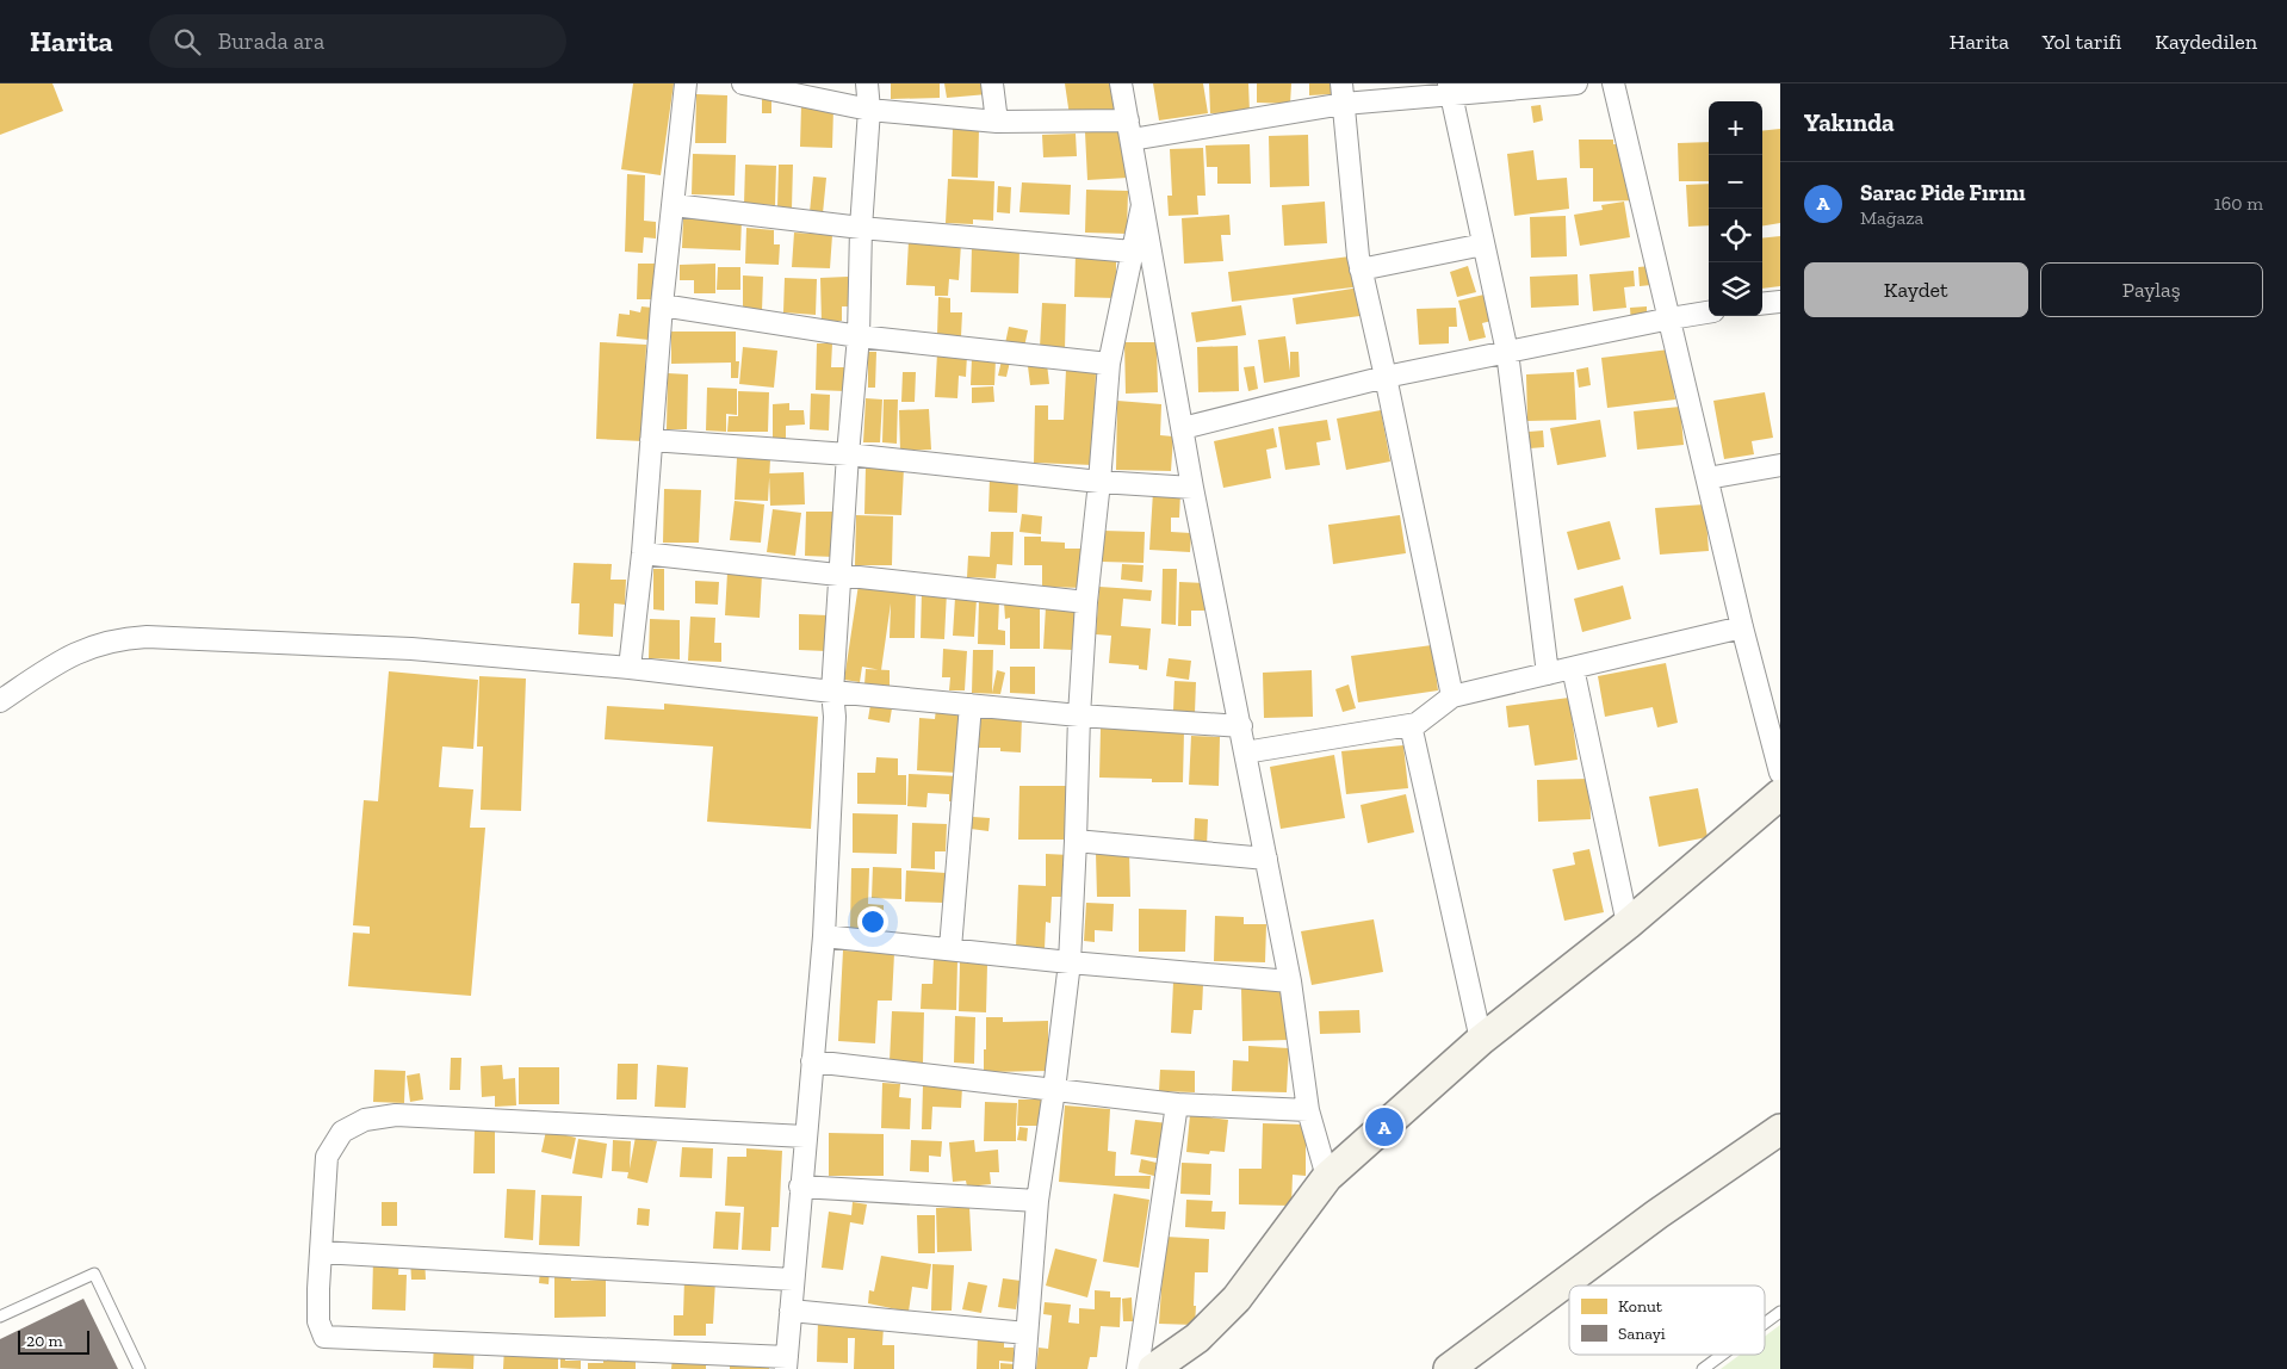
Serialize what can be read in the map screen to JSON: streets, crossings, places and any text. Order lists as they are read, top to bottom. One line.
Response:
{"legend":["Konut","Sanayi"],"scale_bar":"20 m","page":{"header":"Harita","search":"Burada ara","nav":["Harita","Yol tarifi","Kaydedilen"],"heading":"Yakında","map_buttons":["+","−"],"list":[{"mark":"A","name":"Sarac Pide Fırını","note":"Mağaza","value":"160 m"}],"buttons":["Kaydet","Paylaş"],"pins":"A","scale":"20 m"}}
